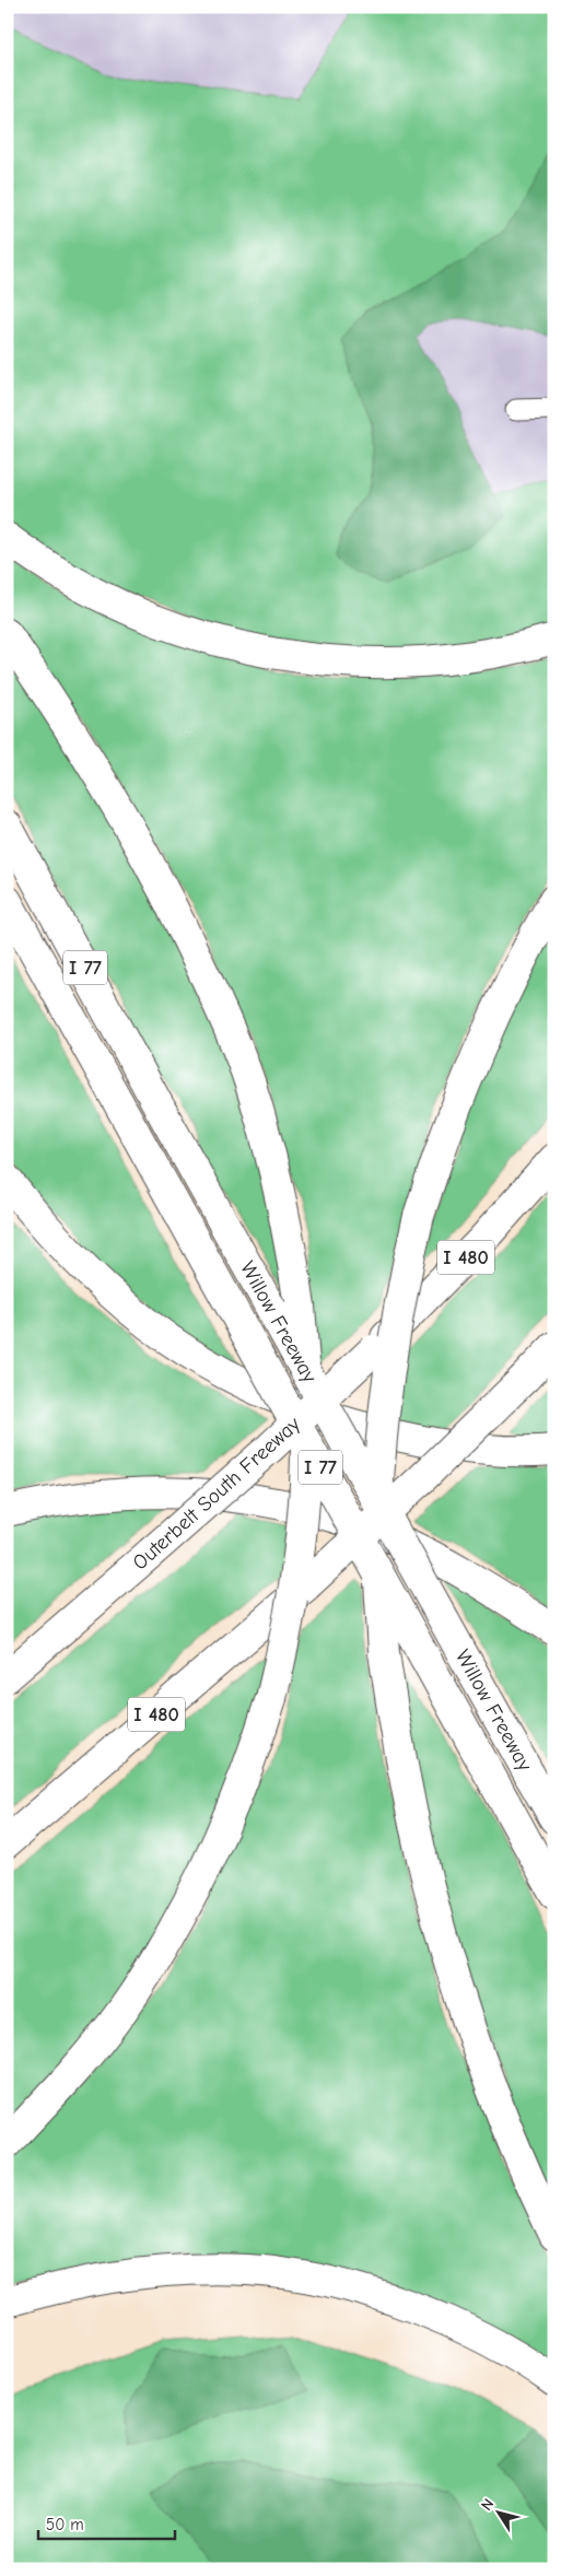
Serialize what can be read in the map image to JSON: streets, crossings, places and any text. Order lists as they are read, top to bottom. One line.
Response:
{"streets":{"highway":["I 77","I 480","Willow Freeway","Outerbelt South Freeway"]},"scale_bar":"50 m","north":"top left"}
